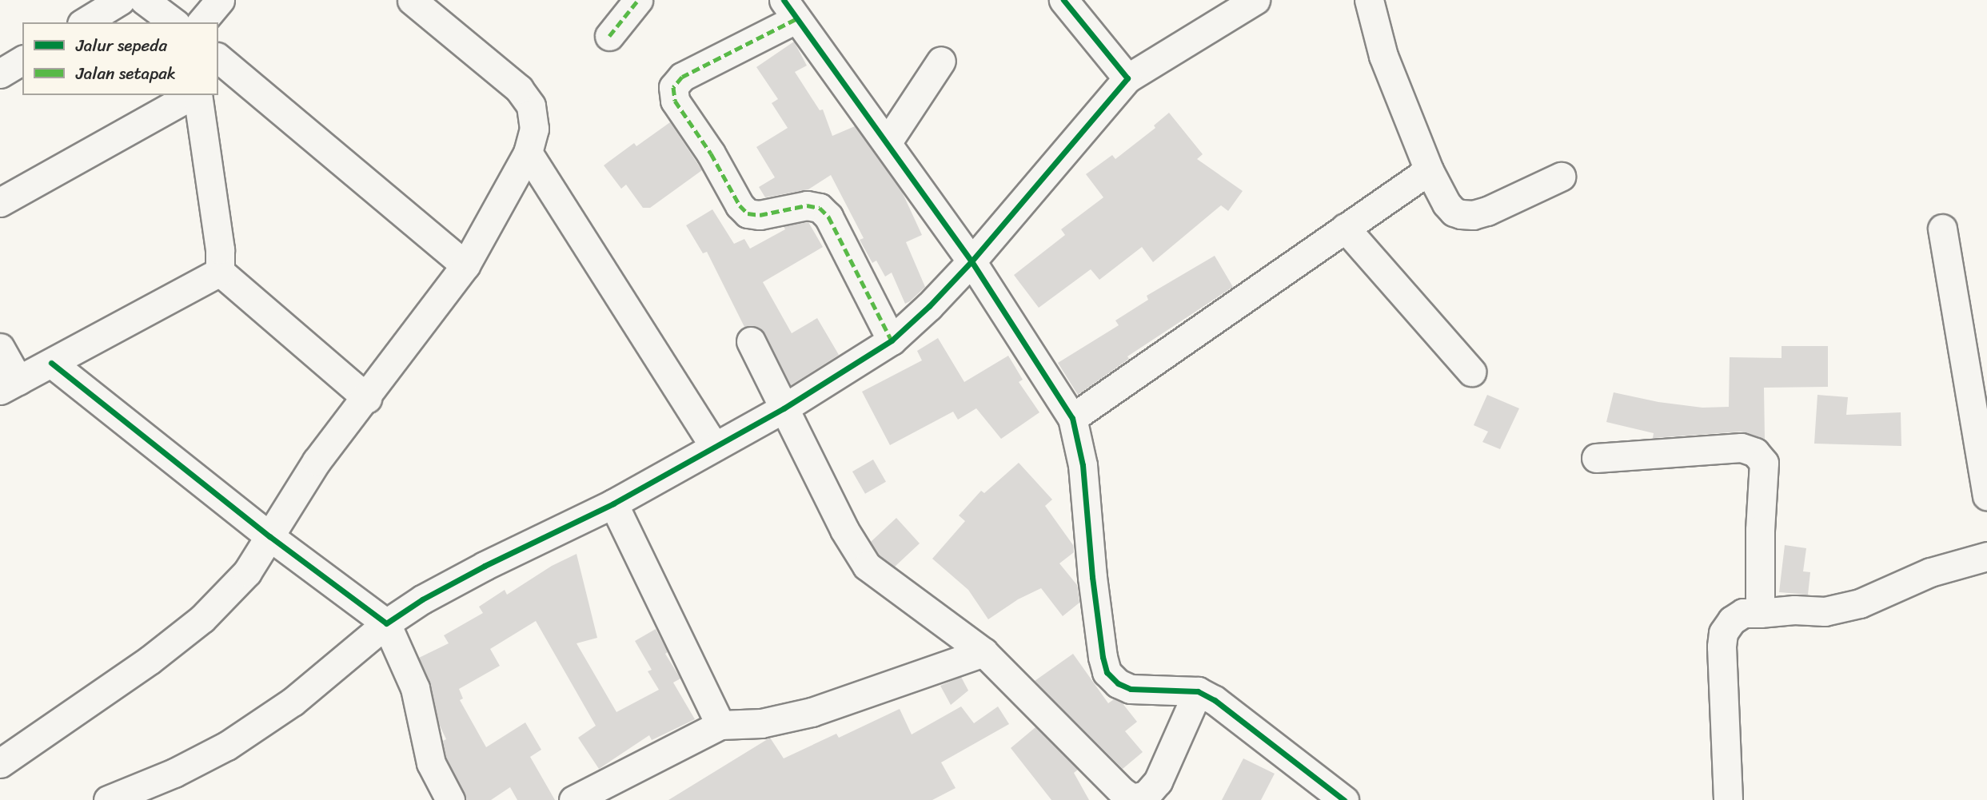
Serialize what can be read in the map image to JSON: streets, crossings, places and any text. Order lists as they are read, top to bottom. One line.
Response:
{"legend":["Jalur sepeda","Jalan setapak"]}
